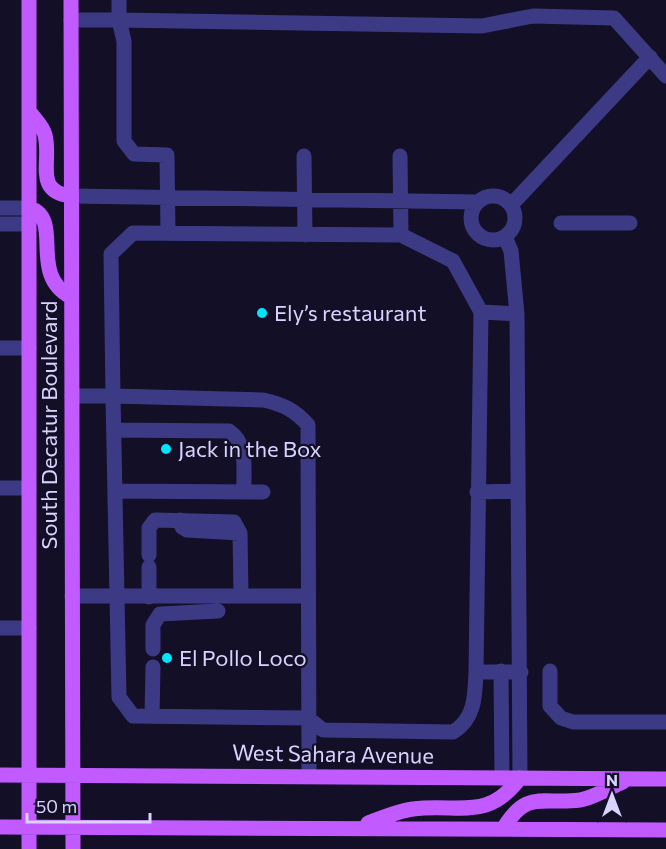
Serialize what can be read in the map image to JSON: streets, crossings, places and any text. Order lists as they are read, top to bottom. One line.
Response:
{"streets":{"main road":["South Decatur Boulevard","West Sahara Avenue"]},"crossings":[["South Decatur Boulevard","West Sahara Avenue"]],"places":["Ely’s restaurant","Jack in the Box","El Pollo Loco"],"scale_bar":"50 m","north":"top"}
